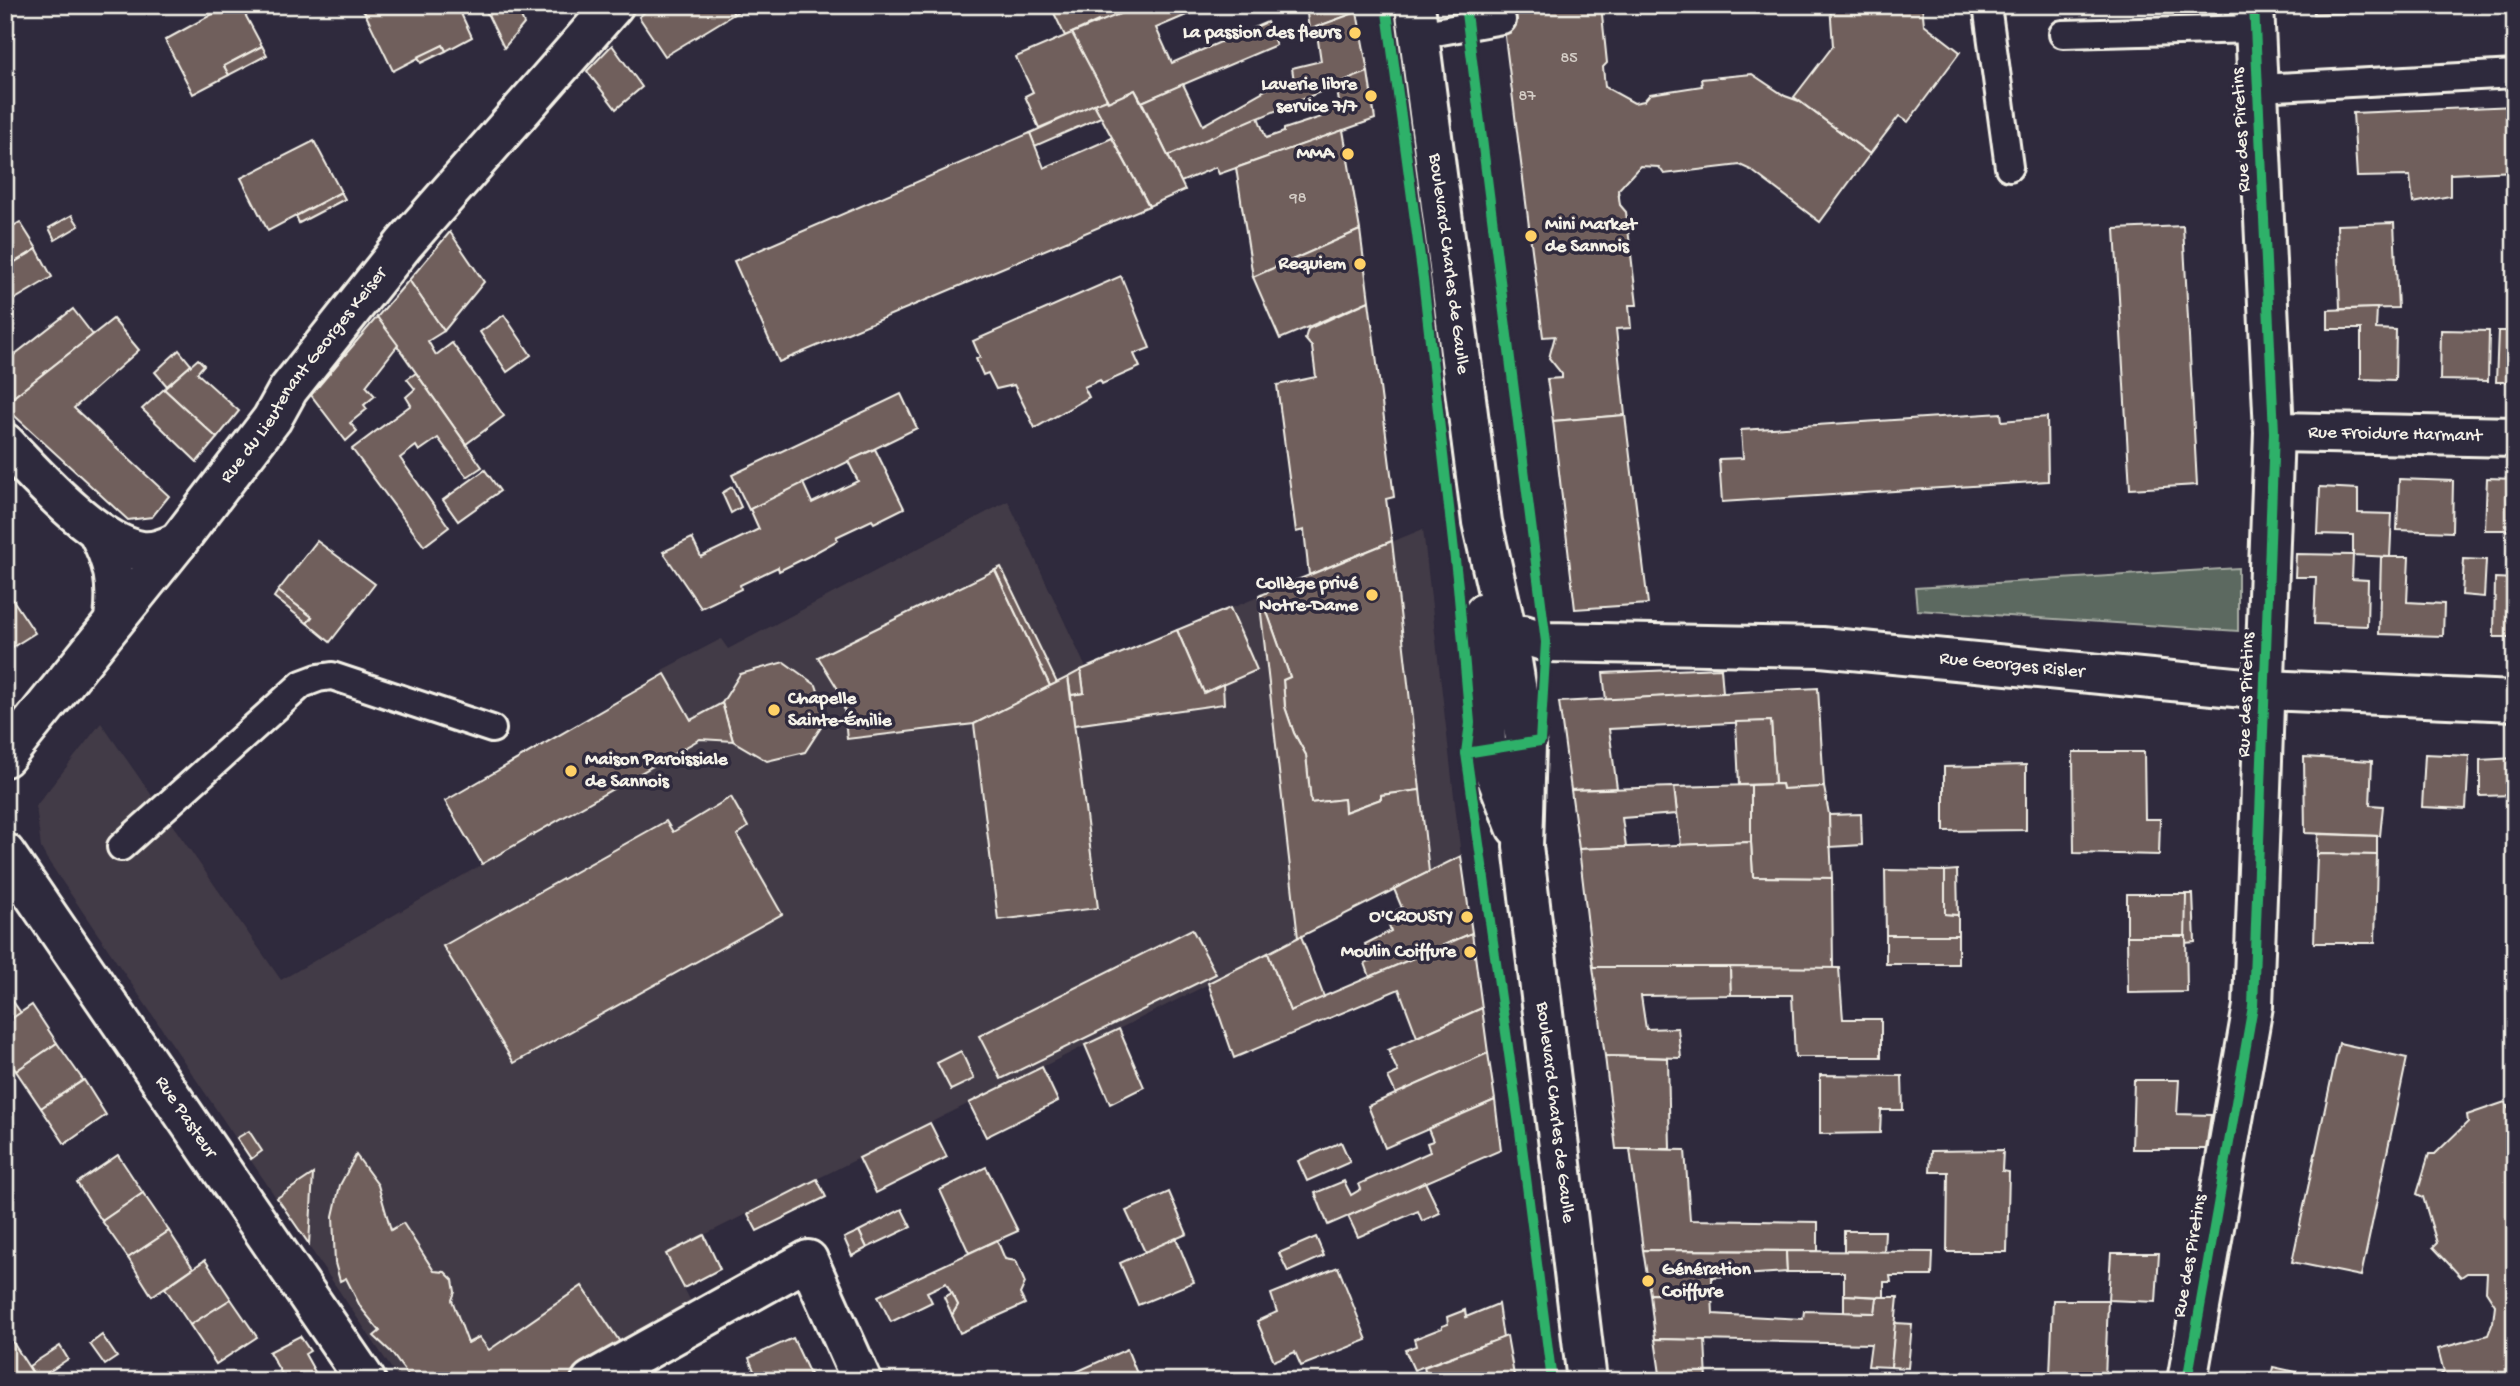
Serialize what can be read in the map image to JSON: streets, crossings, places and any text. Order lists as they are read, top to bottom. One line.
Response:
{"streets":{"street":["Rue des Piretins","Boulevard Charles de Gaulle","Rue du Lieutenant Georges Keiser","Rue Froidure Harmant","Rue Georges Risler","Rue Pasteur"]},"crossings":[["Rue des Piretins","Rue Froidure Harmant"],["Rue des Piretins","Rue Georges Risler"],["Boulevard Charles de Gaulle","Rue Georges Risler"]],"places":["La passion des fleurs","Laverie libre service 7/7","MMA","Mini Market de Sannois","Requiem","Collège privé Notre-Dame","Chapelle Sainte-Émilie","Maison Paroissiale de Sannois","O'CROUSTY","Moulin Coiffure","Génération Coiffure"],"house_numbers":["85","87","98"]}
